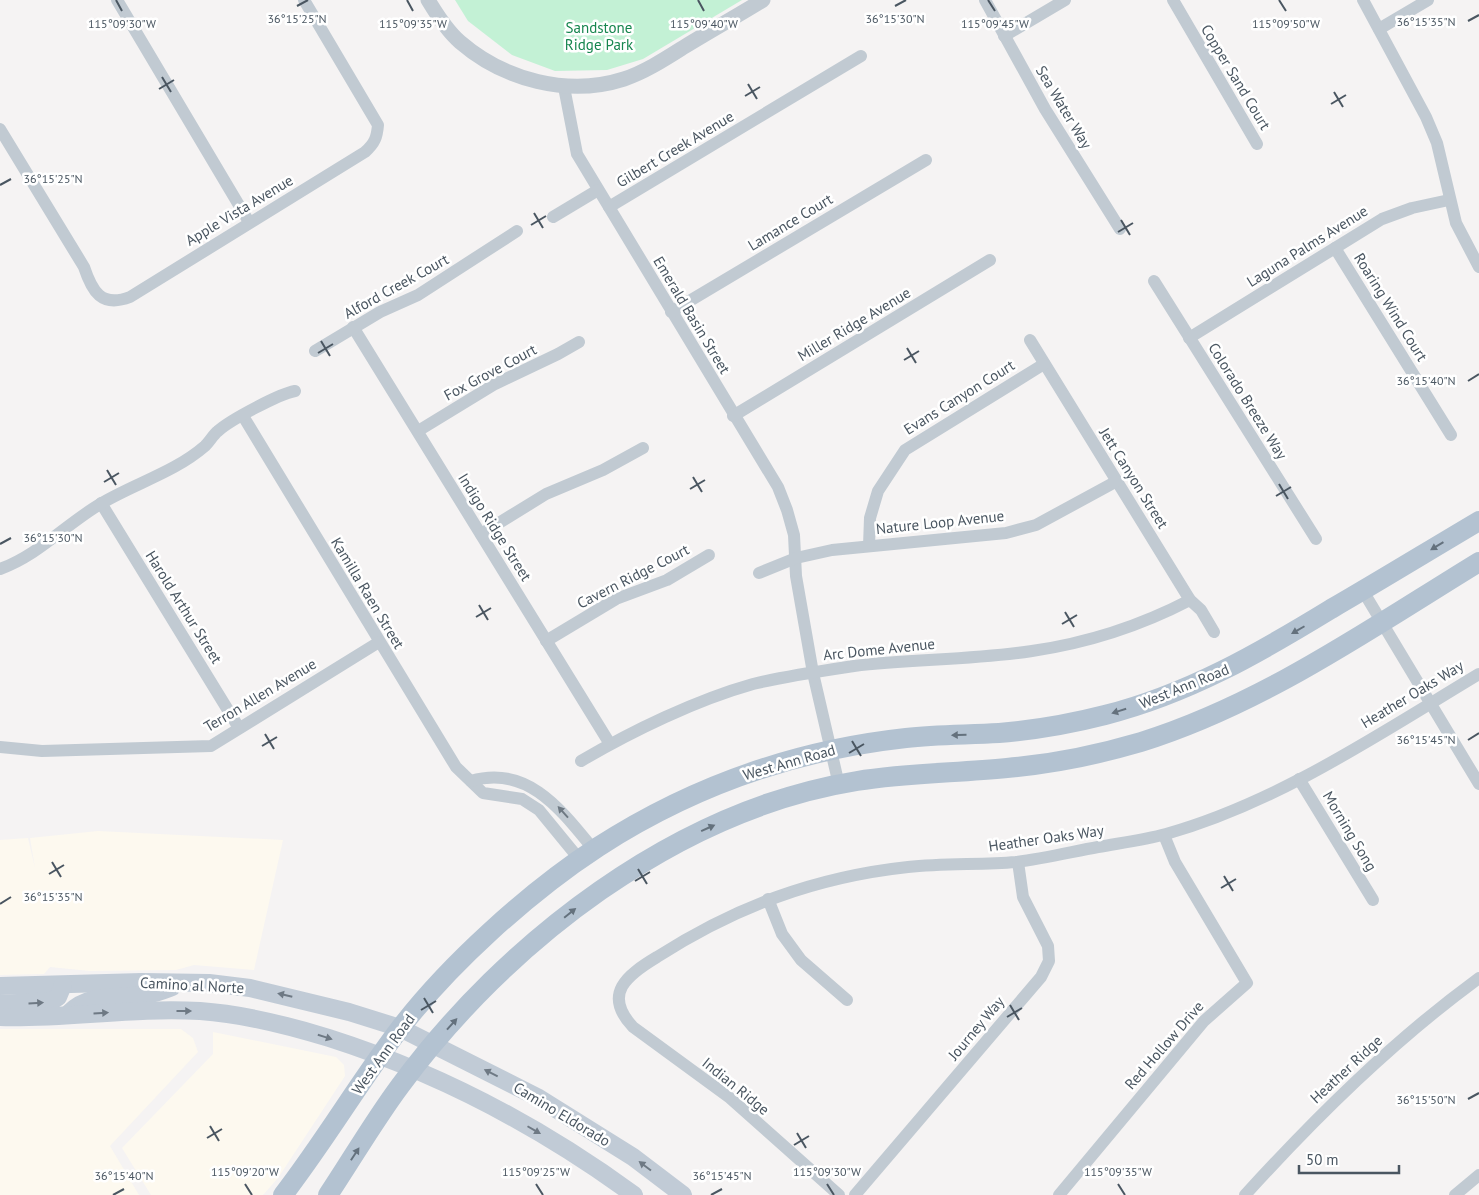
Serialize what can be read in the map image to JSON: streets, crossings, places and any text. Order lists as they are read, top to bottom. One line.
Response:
{"streets":{"main road":["West Ann Road","Camino al Norte","Camino Eldorado"],"street":["Copper Sand Court","Sea Water Way","Gilbert Creek Avenue","Apple Vista Avenue","Lamance Court","Laguna Palms Avenue","Alford Creek Court","Roaring Wind Court","Emerald Basin Street","Miller Ridge Avenue","Fox Grove Court","Evans Canyon Court","Colorado Breeze Way","Jett Canyon Street","Nature Loop Avenue","Indigo Ridge Street","Cavern Ridge Court","Kamilla Raen Street","Harold Arthur Street","Arc Dome Avenue","Heather Oaks Way","Terron Allen Avenue","Morning Song","Journey Way","Red Hollow Drive","Heather Ridge","Indian Ridge"]},"crossings":[["Gilbert Creek Avenue","Emerald Basin Street"],["Lamance Court","Emerald Basin Street"],["Laguna Palms Avenue","Roaring Wind Court"],["Laguna Palms Avenue","Colorado Breeze Way"],["Alford Creek Court","Indigo Ridge Street"],["Emerald Basin Street","Miller Ridge Avenue"],["Emerald Basin Street","Nature Loop Avenue"],["Emerald Basin Street","Arc Dome Avenue"],["Emerald Basin Street","West Ann Road"],["Fox Grove Court","Indigo Ridge Street"],["Evans Canyon Court","Jett Canyon Street"],["Evans Canyon Court","Nature Loop Avenue"],["Jett Canyon Street","Nature Loop Avenue"],["Jett Canyon Street","Arc Dome Avenue"],["Indigo Ridge Street","Cavern Ridge Court"],["Indigo Ridge Street","Arc Dome Avenue"],["Kamilla Raen Street","West Ann Road"],["Kamilla Raen Street","Terron Allen Avenue"],["Harold Arthur Street","Terron Allen Avenue"],["West Ann Road","Camino al Norte"],["West Ann Road","Camino Eldorado"],["Heather Oaks Way","Morning Song"],["Heather Oaks Way","Journey Way"],["Heather Oaks Way","Red Hollow Drive"],["Heather Oaks Way","Indian Ridge"],["Camino al Norte","Camino Eldorado"]],"parks":["Sandstone Ridge Park"],"scale_bar":"50 m","coordinates":["36°15'25\"N","36°15'30\"N","36°15'35\"N","115°09'30\"W","115°09'35\"W","115°09'40\"W","115°09'45\"W","115°09'50\"W","36°15'40\"N","36°15'45\"N","36°15'50\"N","115°09'20\"W","115°09'25\"W"]}
